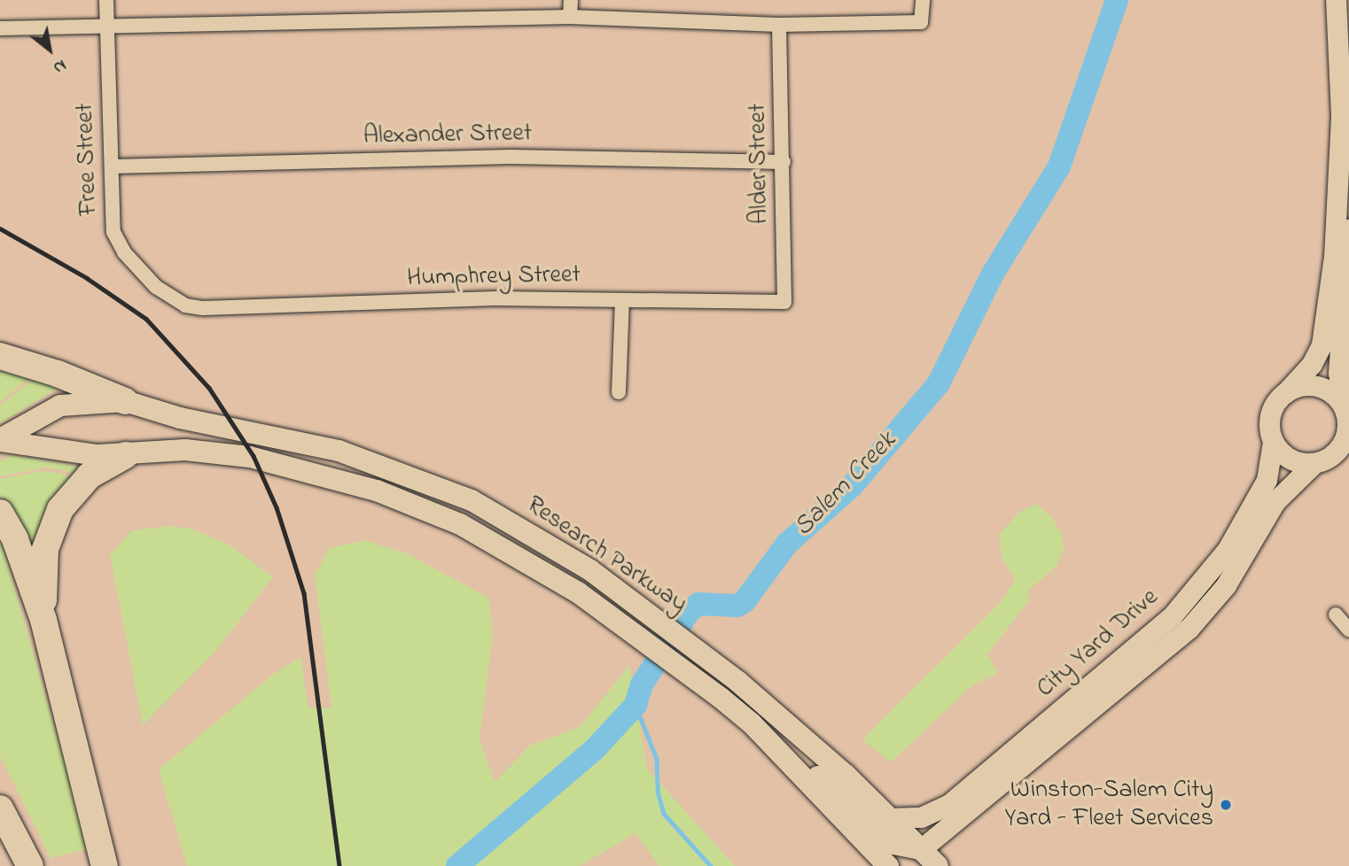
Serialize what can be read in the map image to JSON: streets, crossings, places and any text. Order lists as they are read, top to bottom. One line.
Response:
{"streets":{"main road":["Research Parkway","City Yard Drive"],"street":["Alexander Street","Free Street","Alder Street","Humphrey Street"]},"crossings":[["Alexander Street","Free Street"],["Alexander Street","Alder Street"],["Free Street","Humphrey Street"],["Alder Street","Humphrey Street"],["Research Parkway","City Yard Drive"]],"water":["Salem Creek"],"places":["Winston-Salem City Yard - Fleet Services"],"north":"bottom right"}
